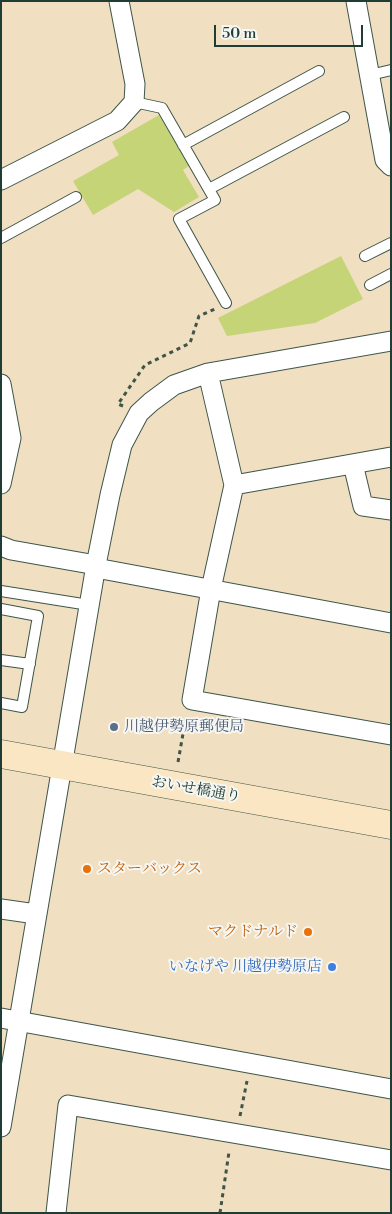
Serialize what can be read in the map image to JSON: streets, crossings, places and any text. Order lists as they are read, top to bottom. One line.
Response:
{"streets":{"street":["おいせ橋通り"]},"places":["川越伊勢原郵便局","スターバックス","マクドナルド","いなげや 川越伊勢原店"],"scale_bar":"50 m"}
